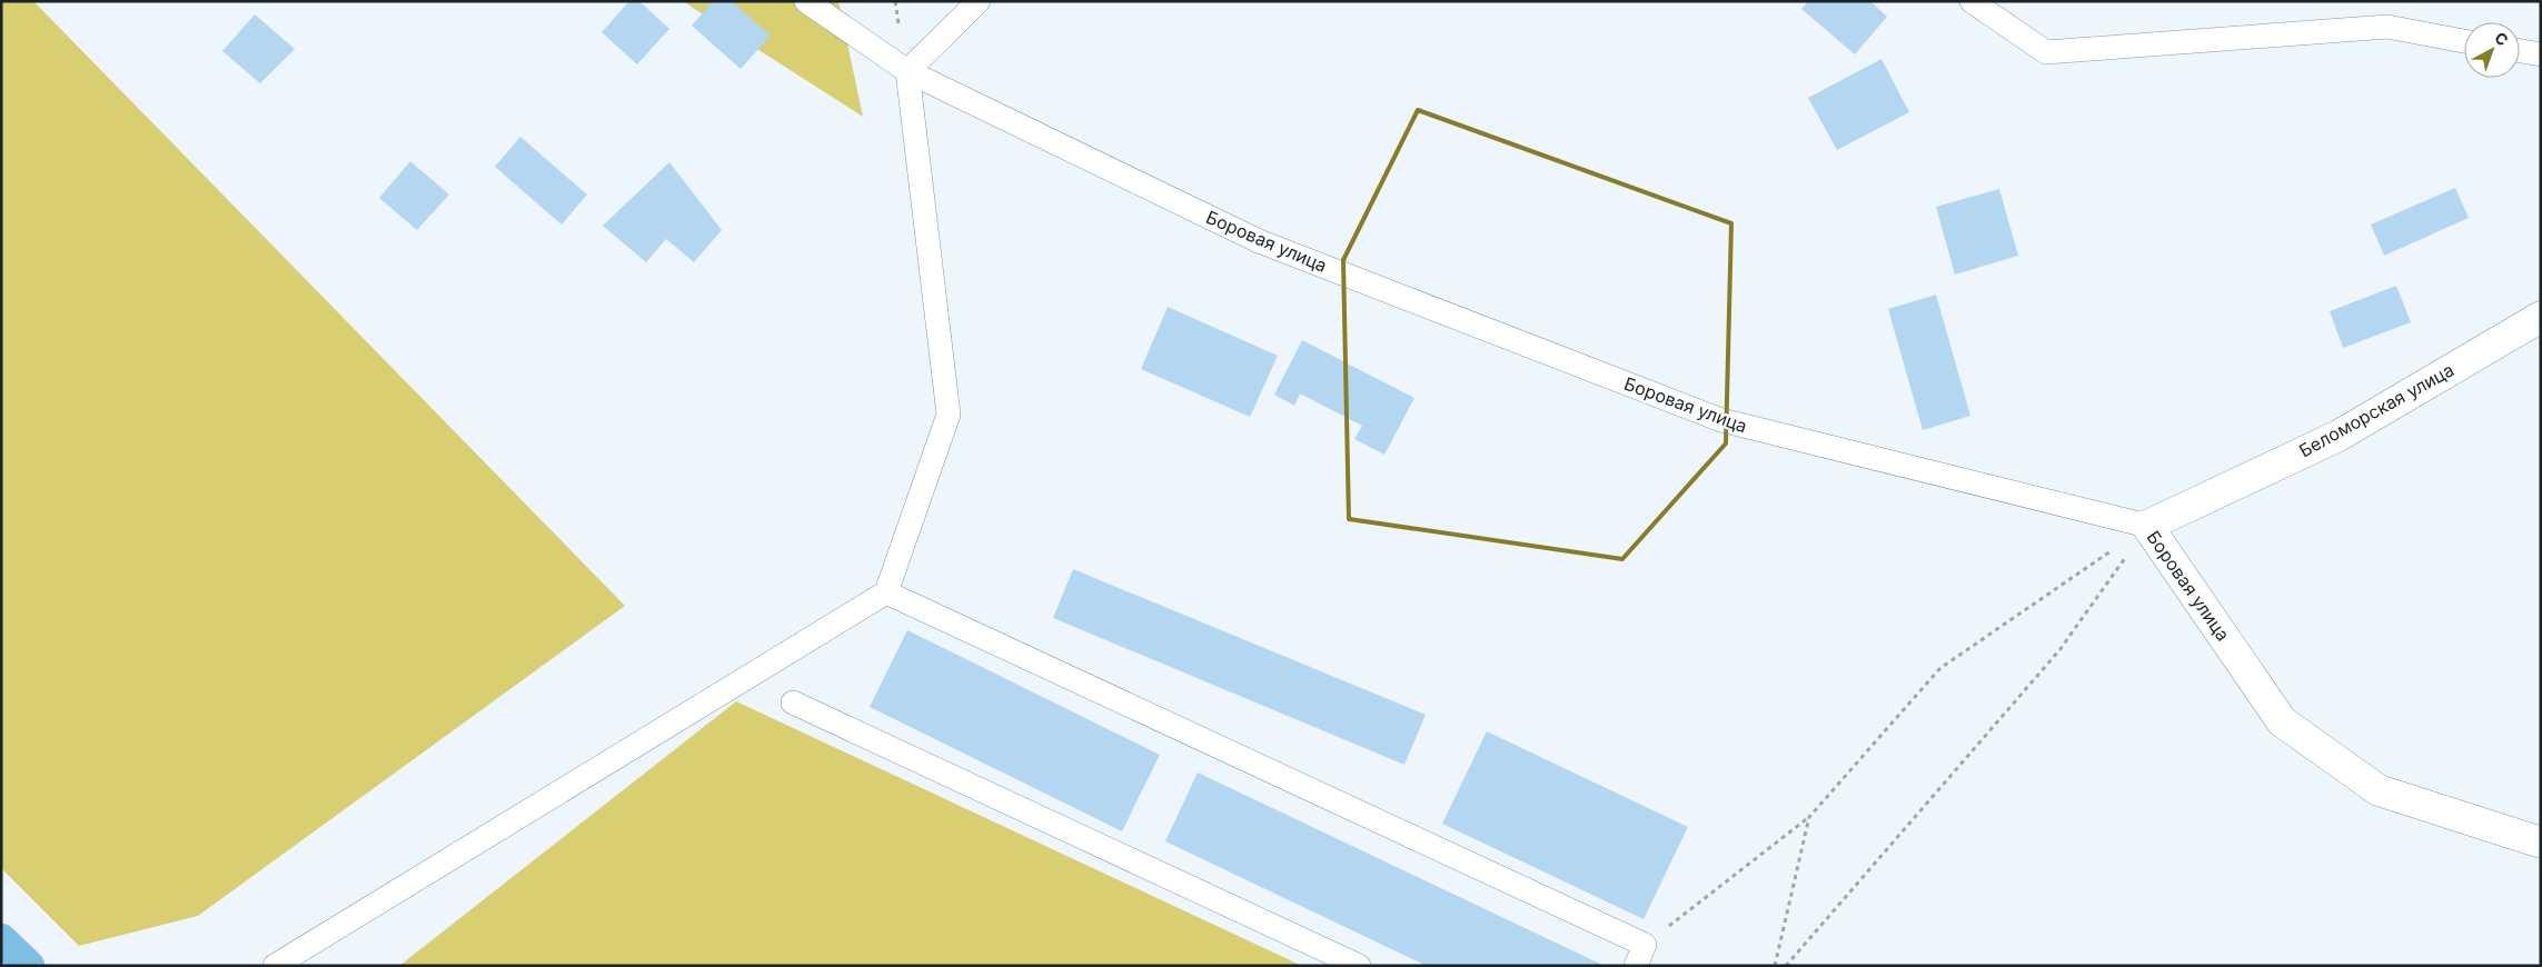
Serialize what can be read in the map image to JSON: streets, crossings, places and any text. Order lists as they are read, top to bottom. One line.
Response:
{"streets":{"street":["Боровая улица","Беломорская улица"]},"crossings":[["Боровая улица","Беломорская улица"]],"north":"top right"}
